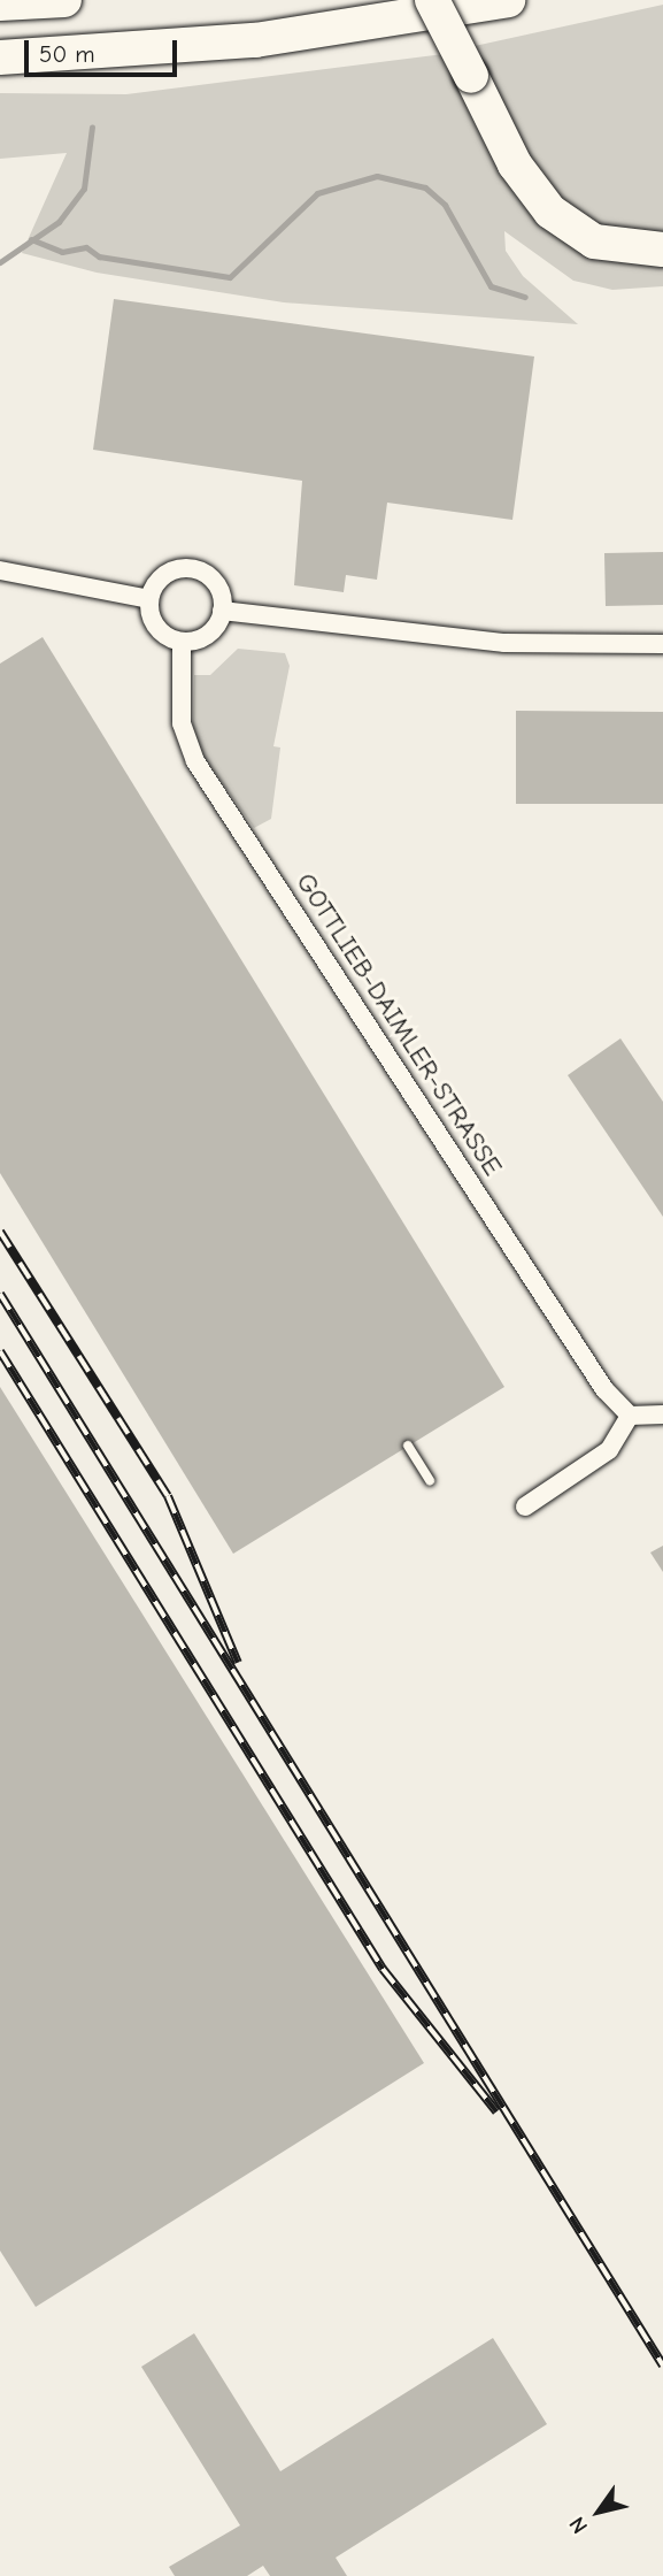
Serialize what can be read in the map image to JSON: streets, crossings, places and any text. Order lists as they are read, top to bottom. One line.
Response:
{"streets":{"street":["GOTTLIEB-DAIMLER-STRASSE"]},"scale_bar":"50 m","north":"bottom left"}
